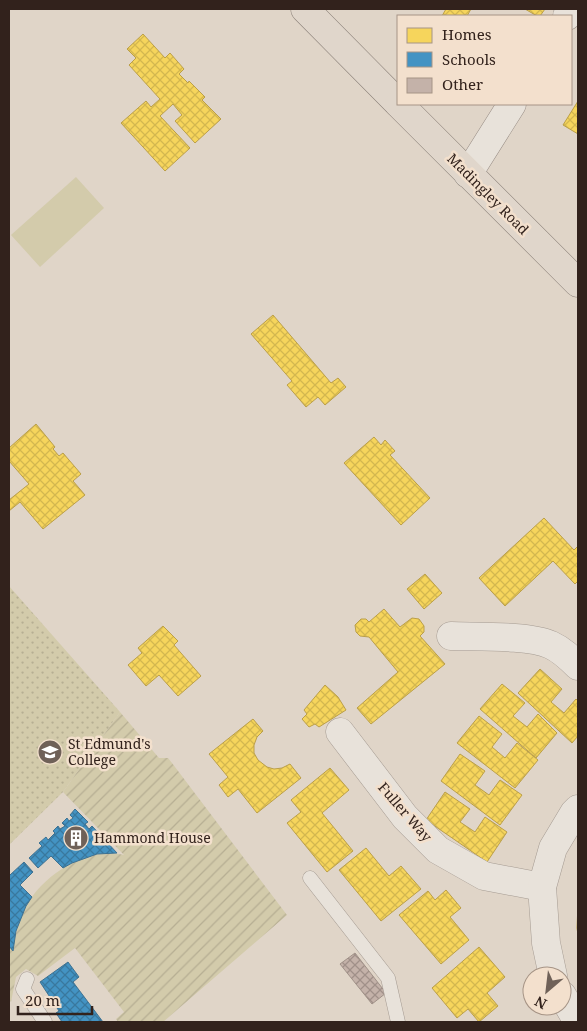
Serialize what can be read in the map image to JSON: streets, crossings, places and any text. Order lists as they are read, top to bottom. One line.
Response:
{"streets":{"main road":["Madingley Road"],"street":["Fuller Way"]},"places":{"school or university":["St Edmund's College"],"building":["Hammond House"]},"legend":["Homes","Schools","Other"],"scale_bar":"20 m","north":"bottom left"}
